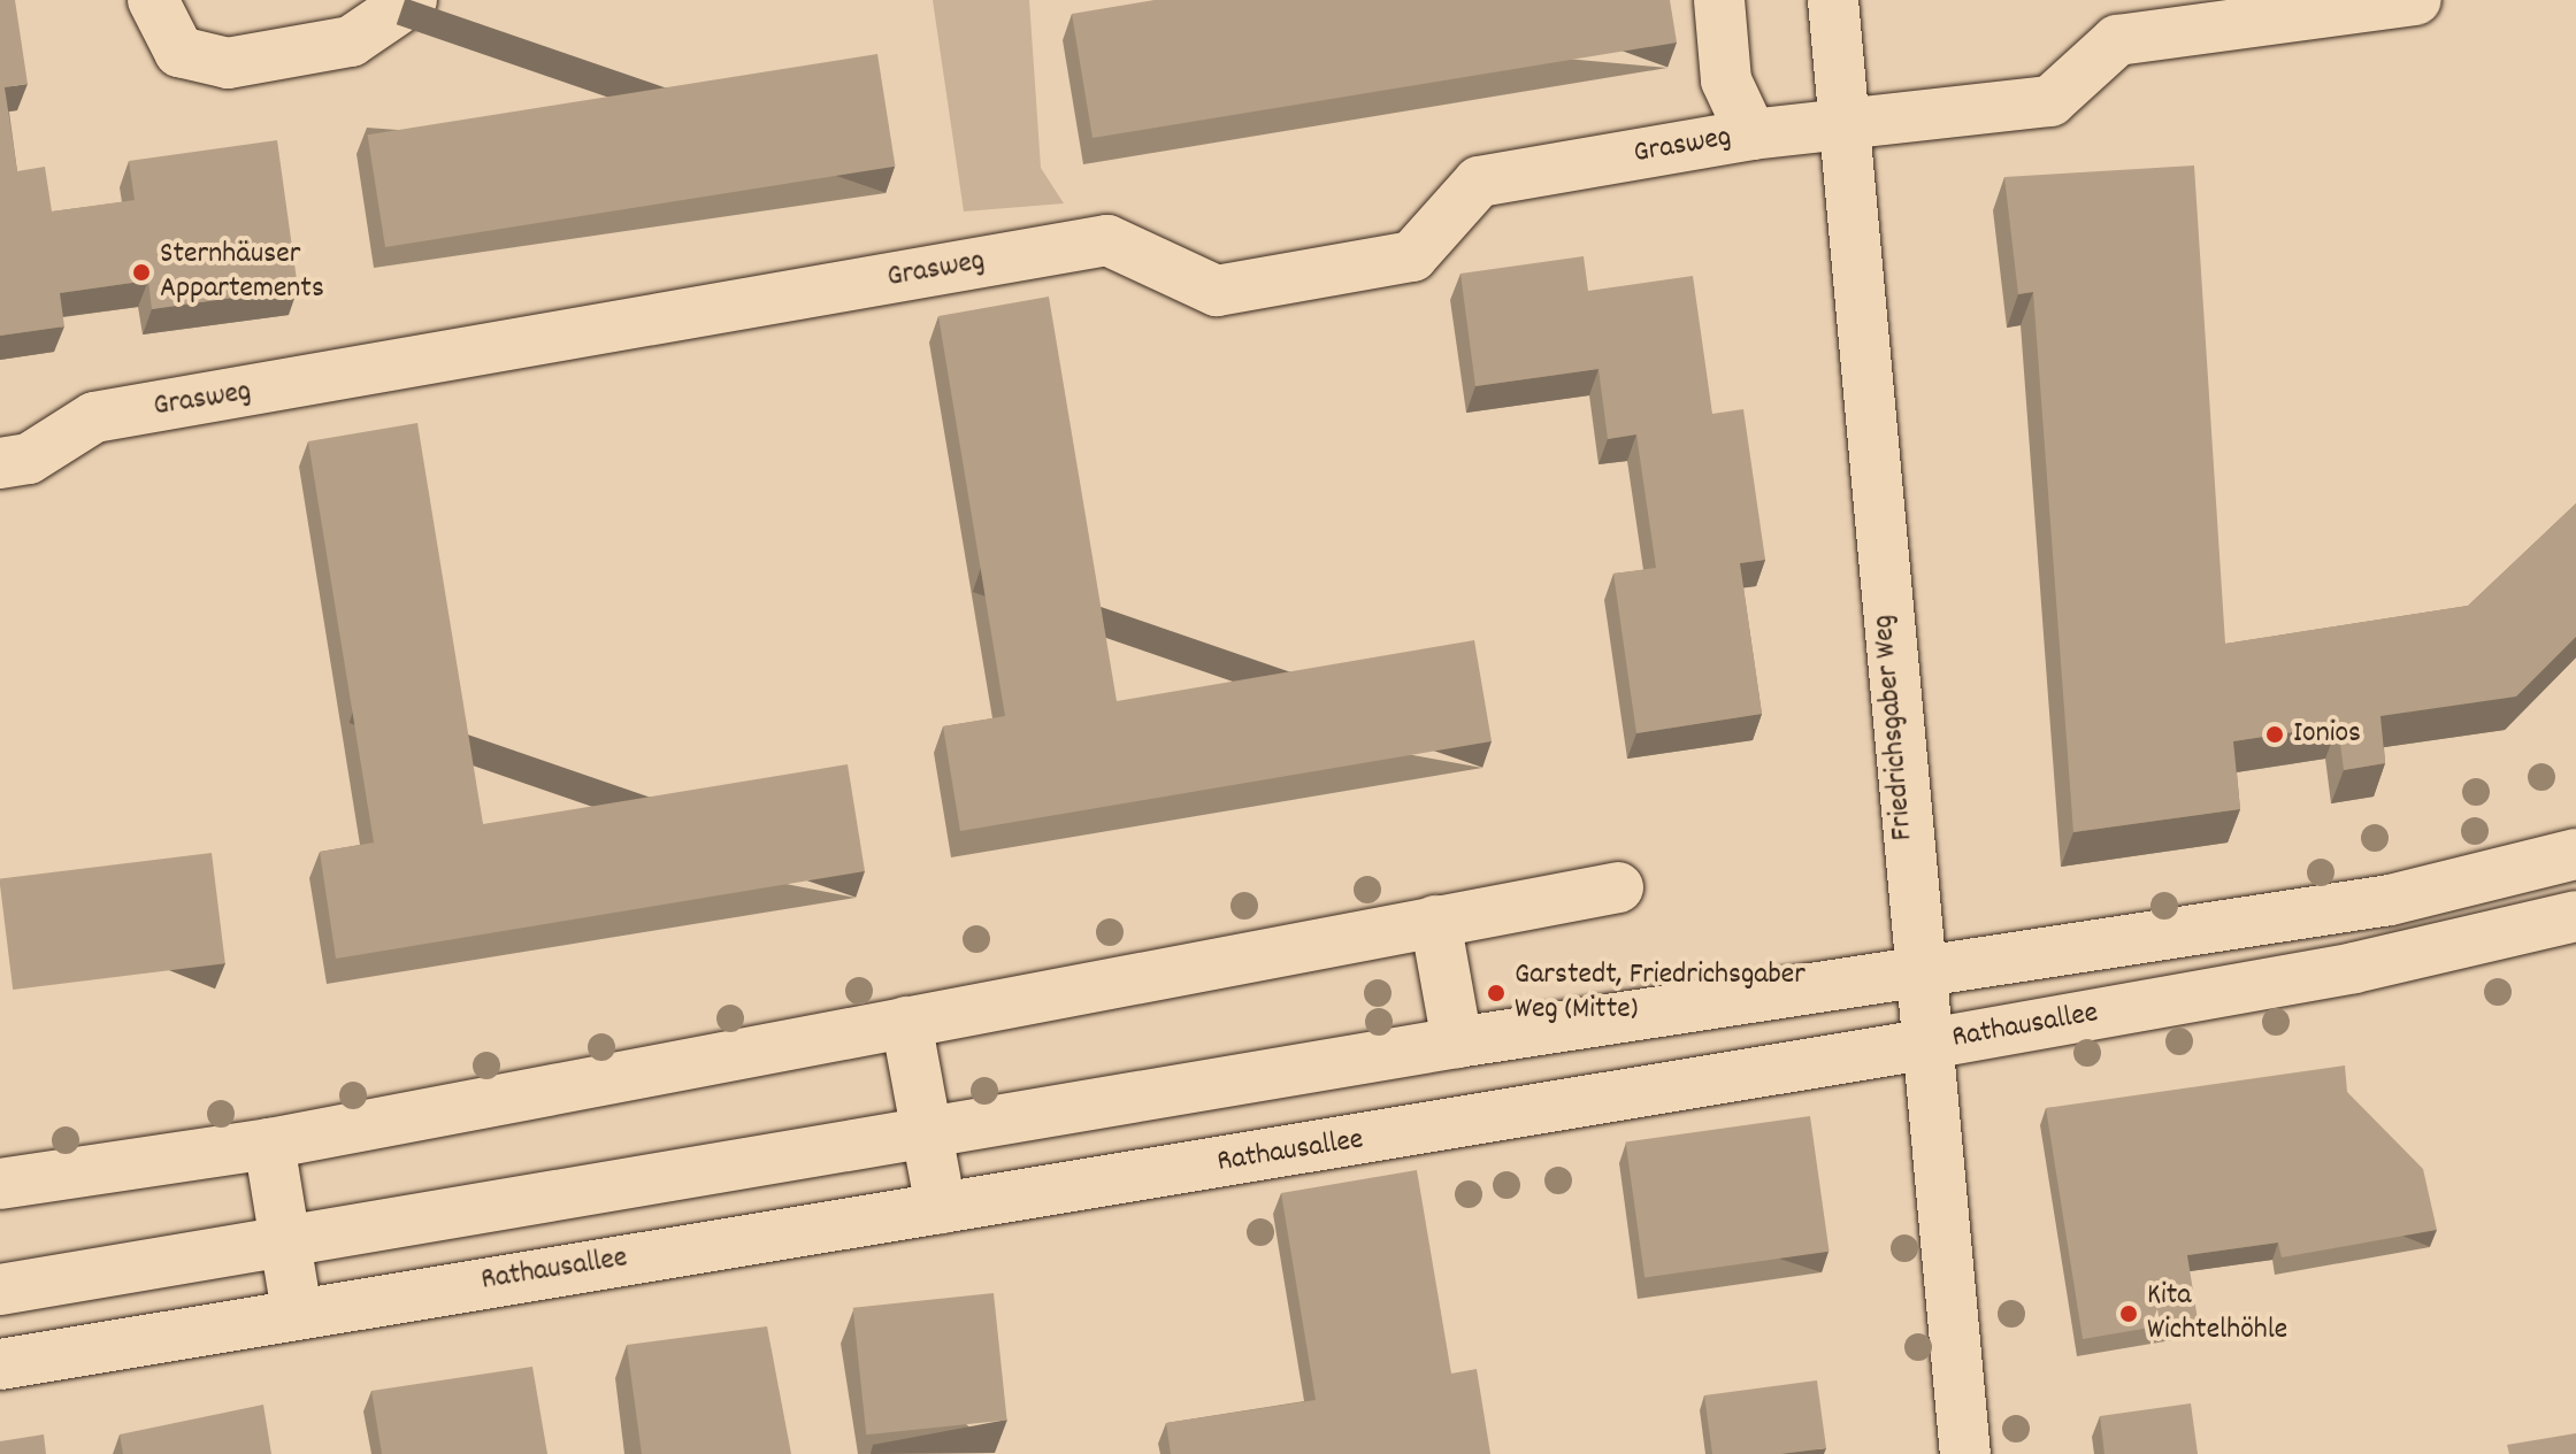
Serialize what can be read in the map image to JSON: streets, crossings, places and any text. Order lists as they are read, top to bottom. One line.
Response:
{"streets":{"main road":["Grasweg","Friedrichsgaber Weg","Rathausallee"]},"crossings":[["Grasweg","Friedrichsgaber Weg"],["Friedrichsgaber Weg","Rathausallee"]],"places":["Sternhäuser Appartements","Ionios","Garstedt, Friedrichsgaber Weg (Mitte)","Kita Wichtelhöhle"]}
